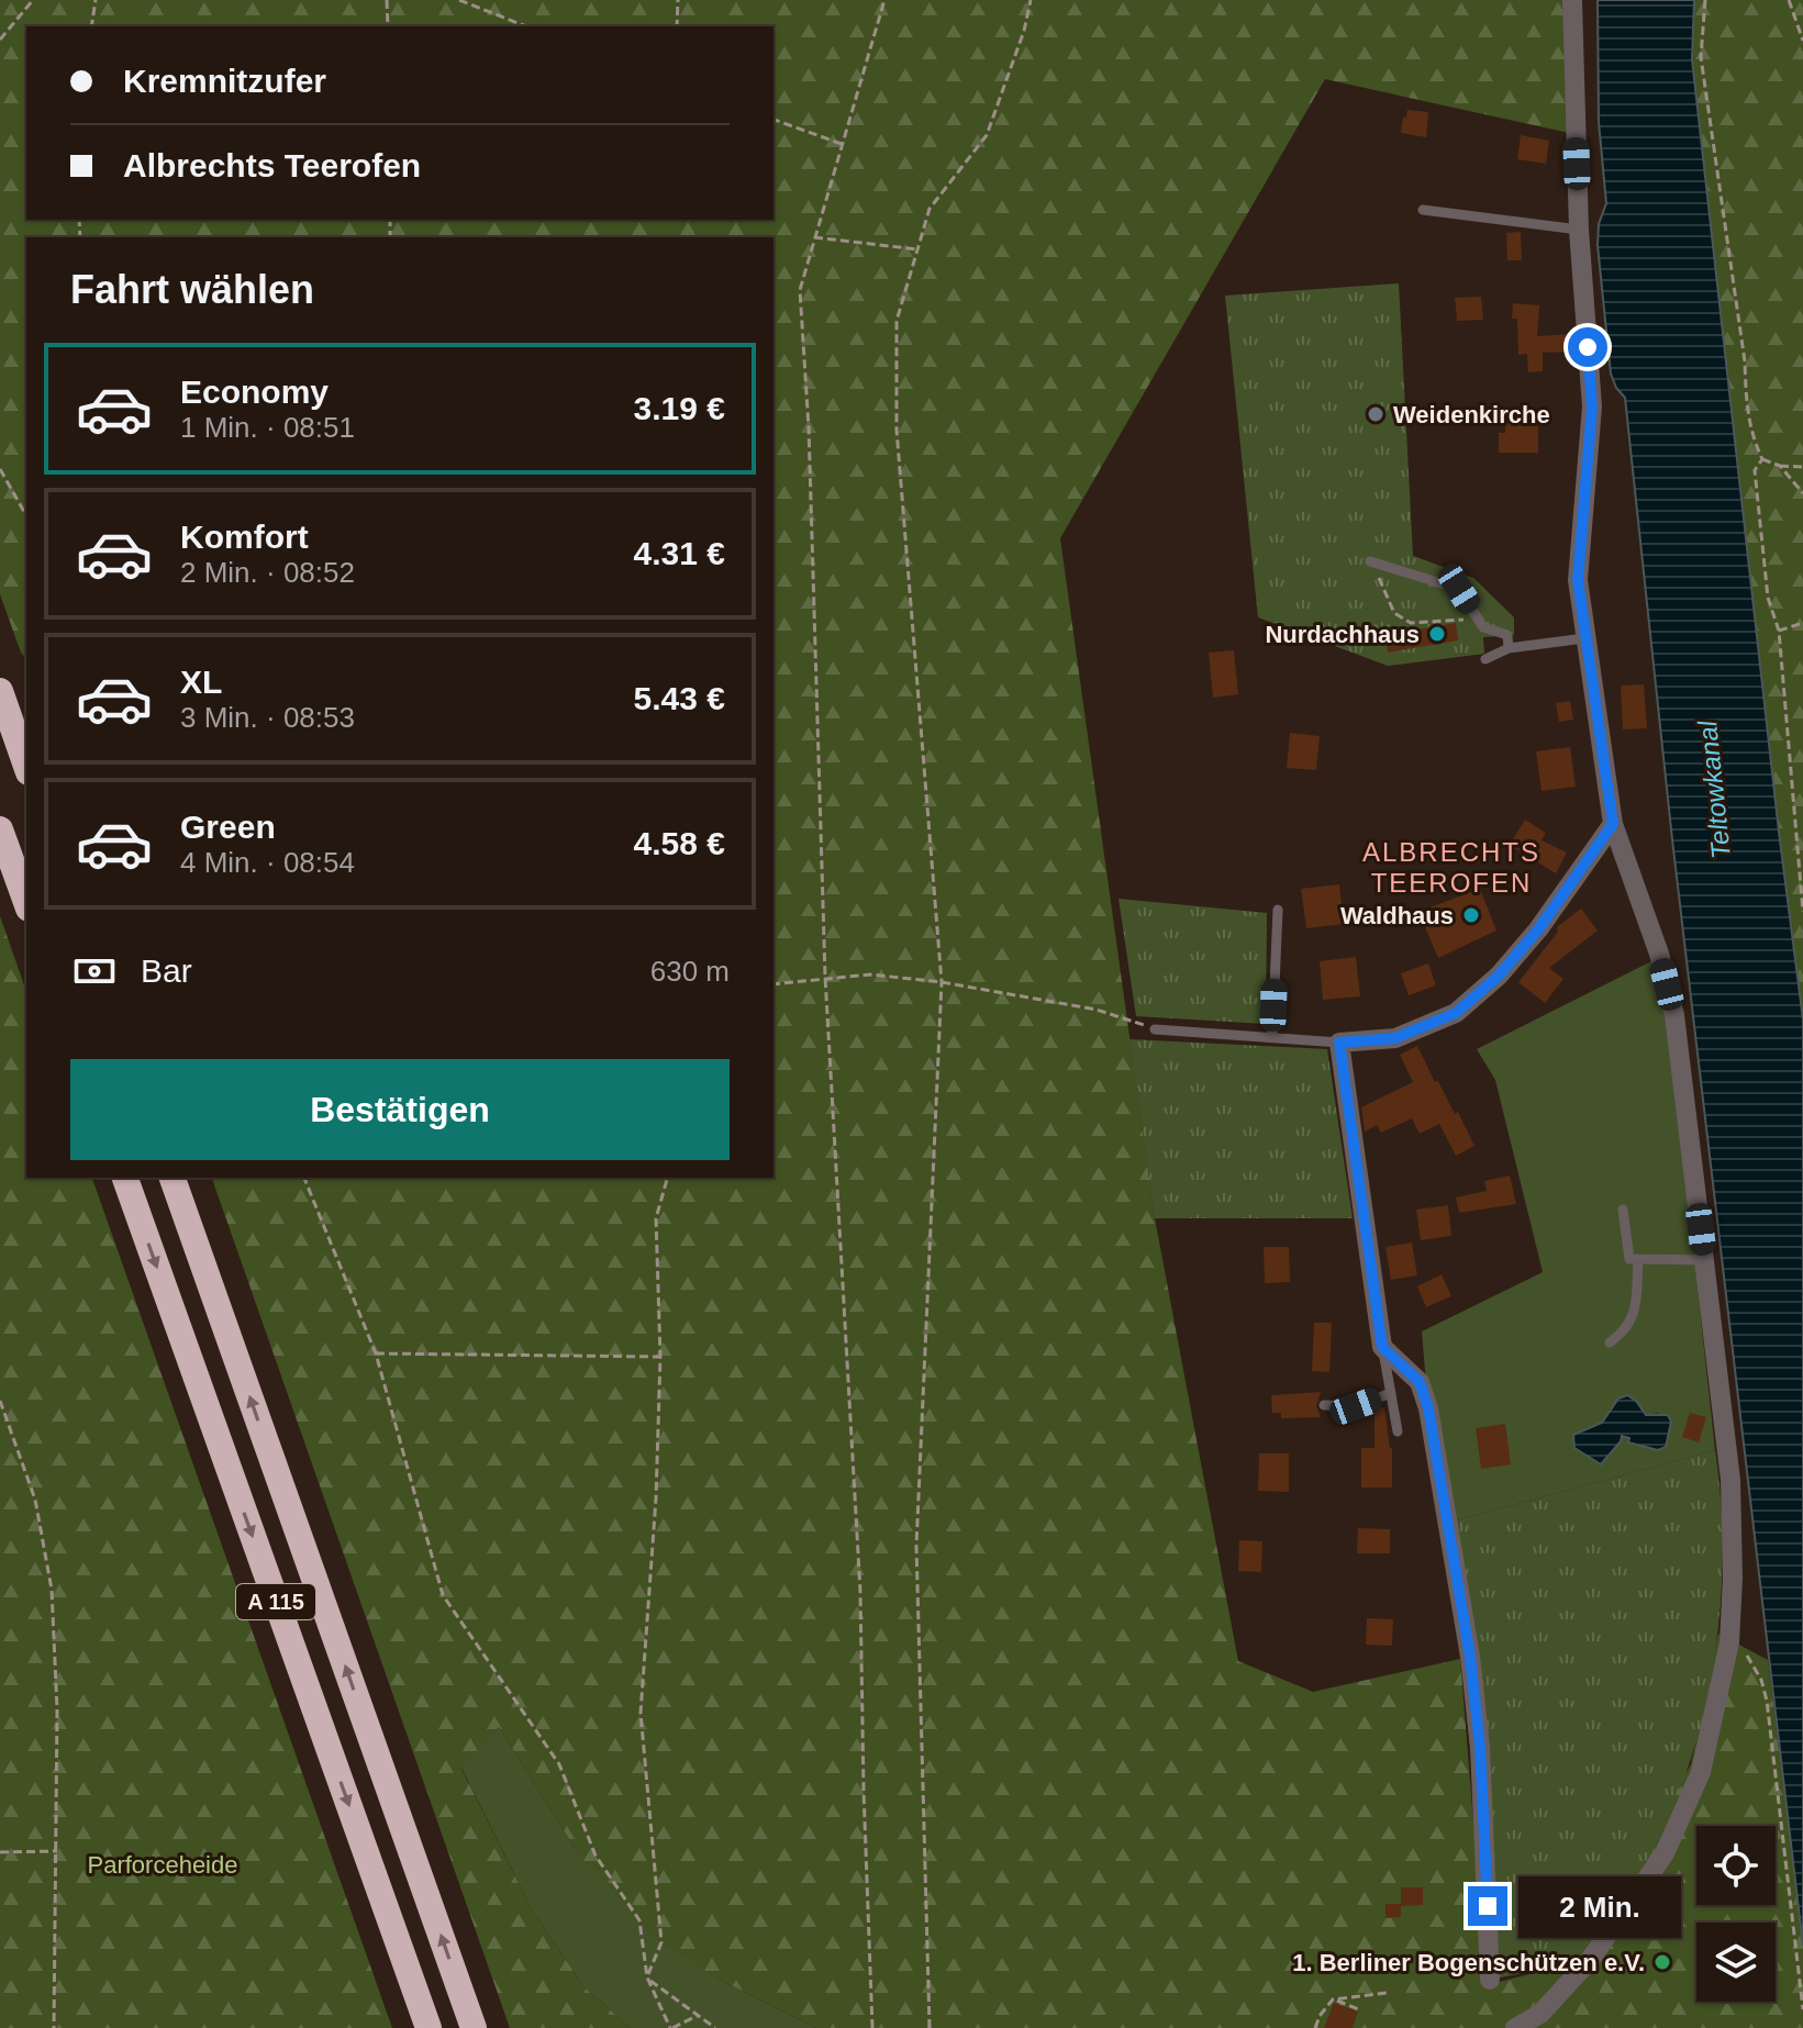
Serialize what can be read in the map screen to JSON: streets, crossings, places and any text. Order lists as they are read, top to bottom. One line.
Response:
{"streets":{"highway":["A 115"]},"districts":["ALBRECHTS TEEROFEN"],"water":["Teltowkanal"],"parks":["Parforceheide"],"places":["Weidenkirche","Nurdachhaus","Waldhaus","1. Berliner Bogenschützen e.V."],"page":{"banner":["Kremnitzufer","Albrechts Teerofen"],"heading":"Fahrt wählen","list":[{"name":"Economy","note":"1 Min. · 08:51","value":"3.19 €"},{"name":"Komfort","note":"2 Min. · 08:52","value":"4.31 €"},{"name":"XL","note":"3 Min. · 08:53","value":"5.43 €"},{"name":"Green","note":"4 Min. · 08:54","value":"4.58 €"}],"pay":["Bar","630 m"],"buttons":"Bestätigen","bubble":"2 Min."}}
